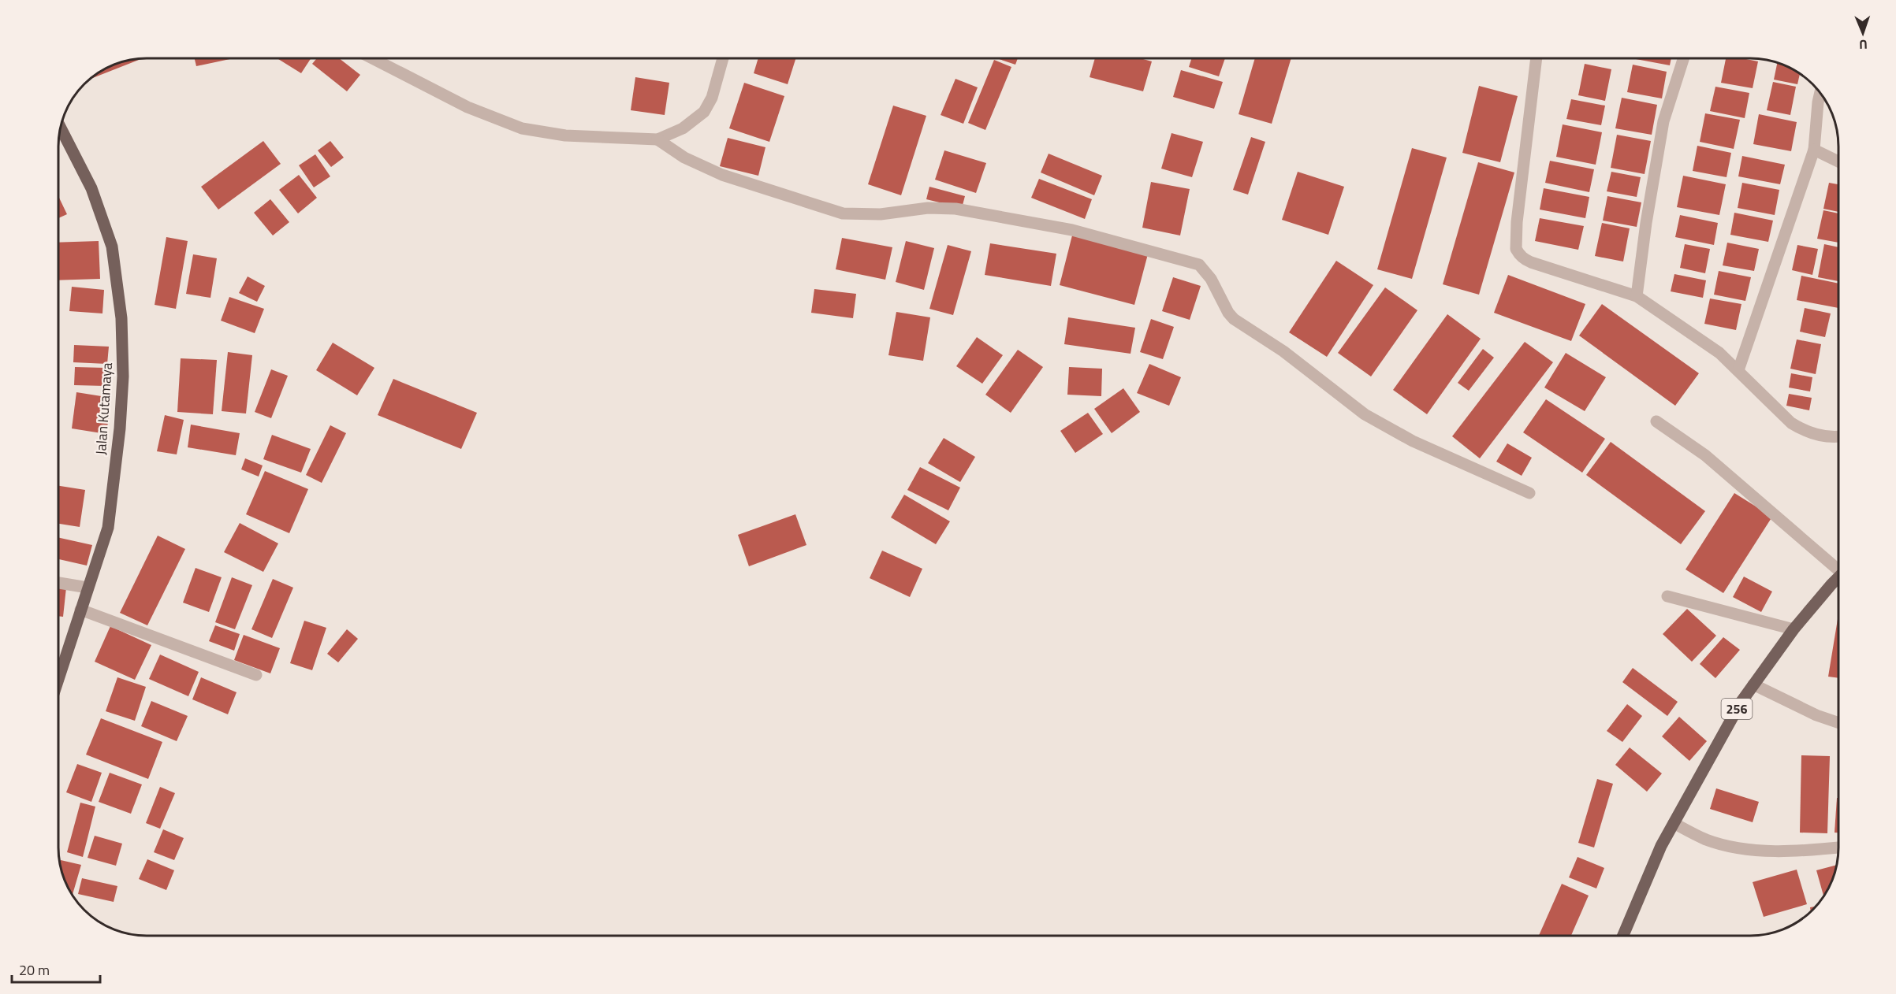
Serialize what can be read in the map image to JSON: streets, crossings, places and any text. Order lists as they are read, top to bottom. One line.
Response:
{"streets":{"main road":["Jalan Kutamaya","256"]},"scale_bar":"20 m","north":"bottom"}
